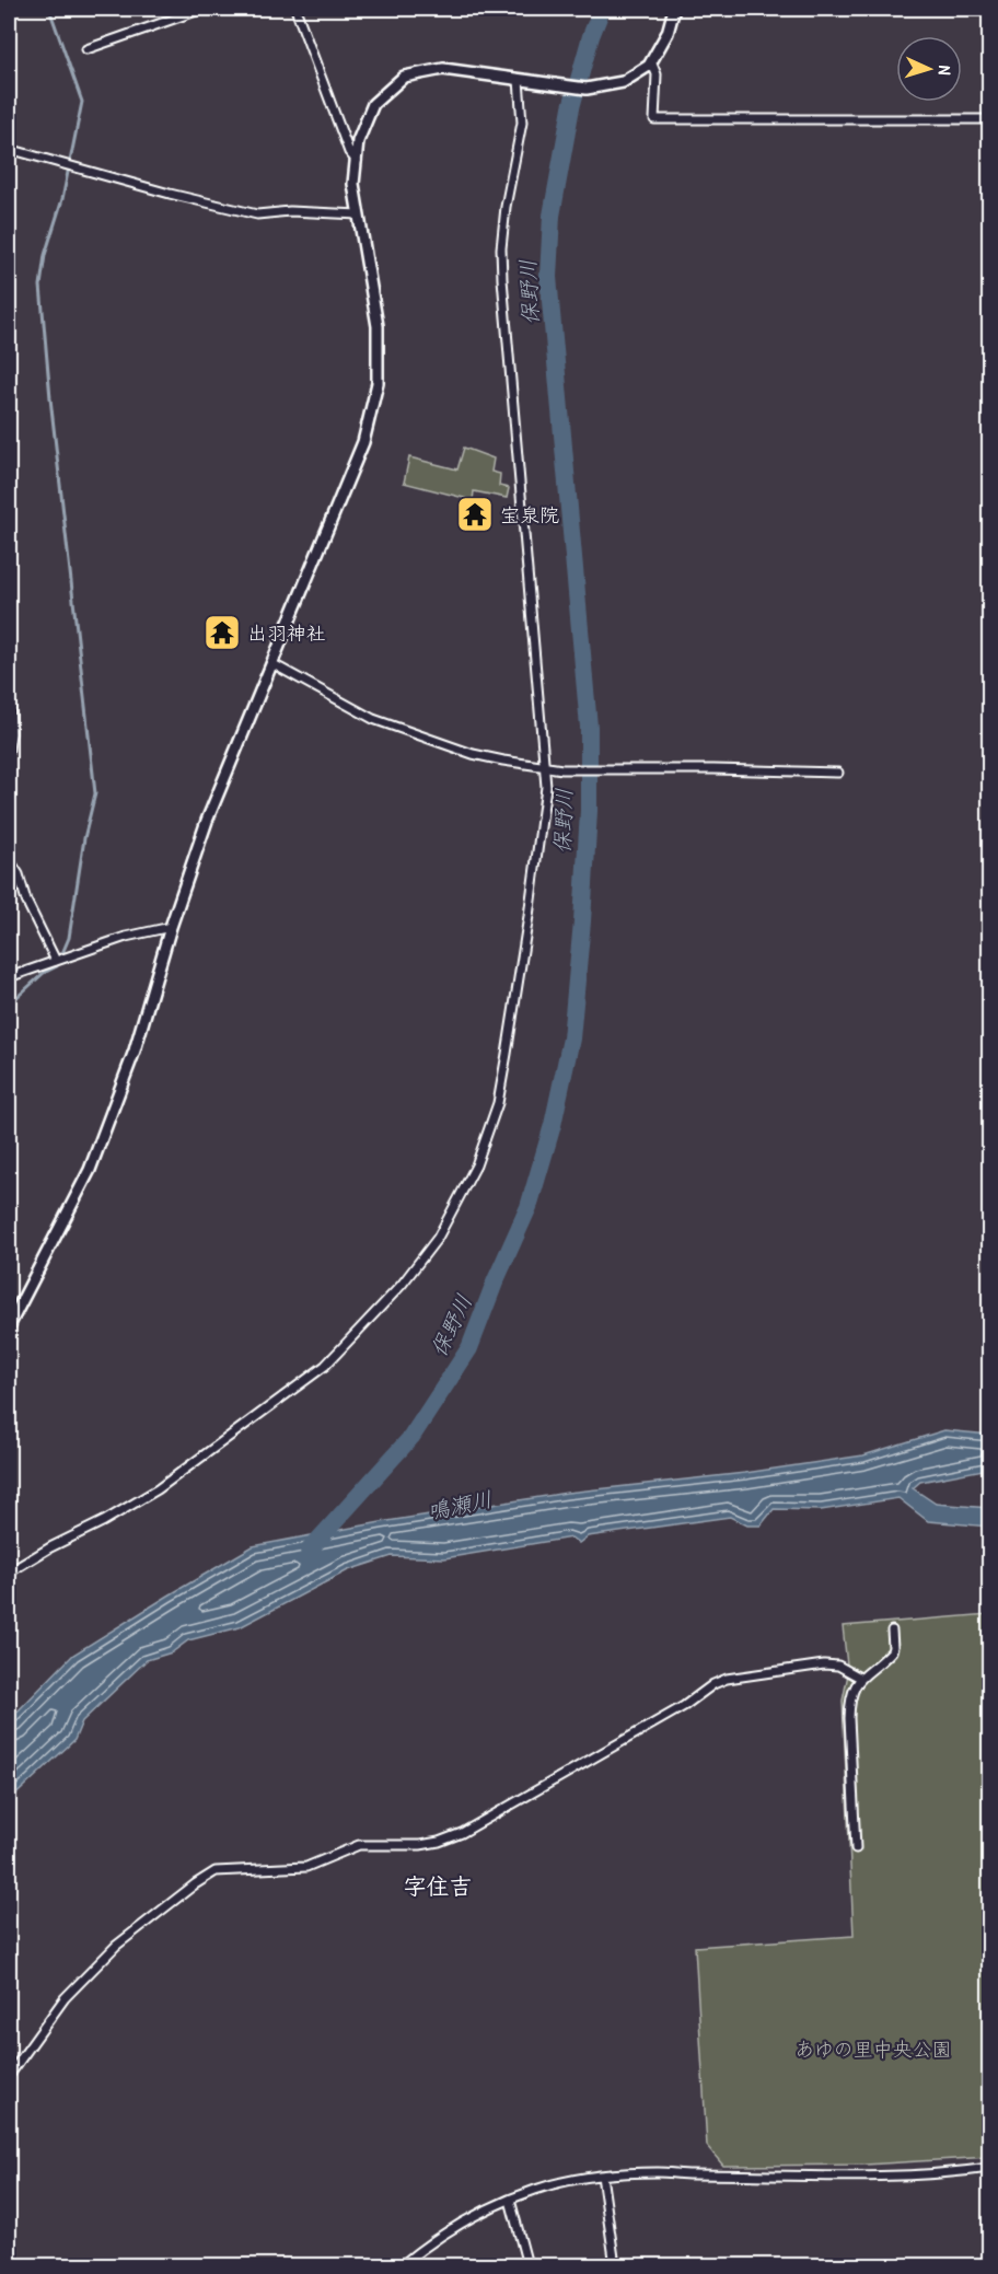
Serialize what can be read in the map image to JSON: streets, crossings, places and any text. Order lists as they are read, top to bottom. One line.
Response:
{"districts":["字住吉"],"water":["保野川","鳴瀬川"],"parks":["あゆの里中央公園"],"places":{"temple":["宝泉院","出羽神社"]},"north":"right"}
